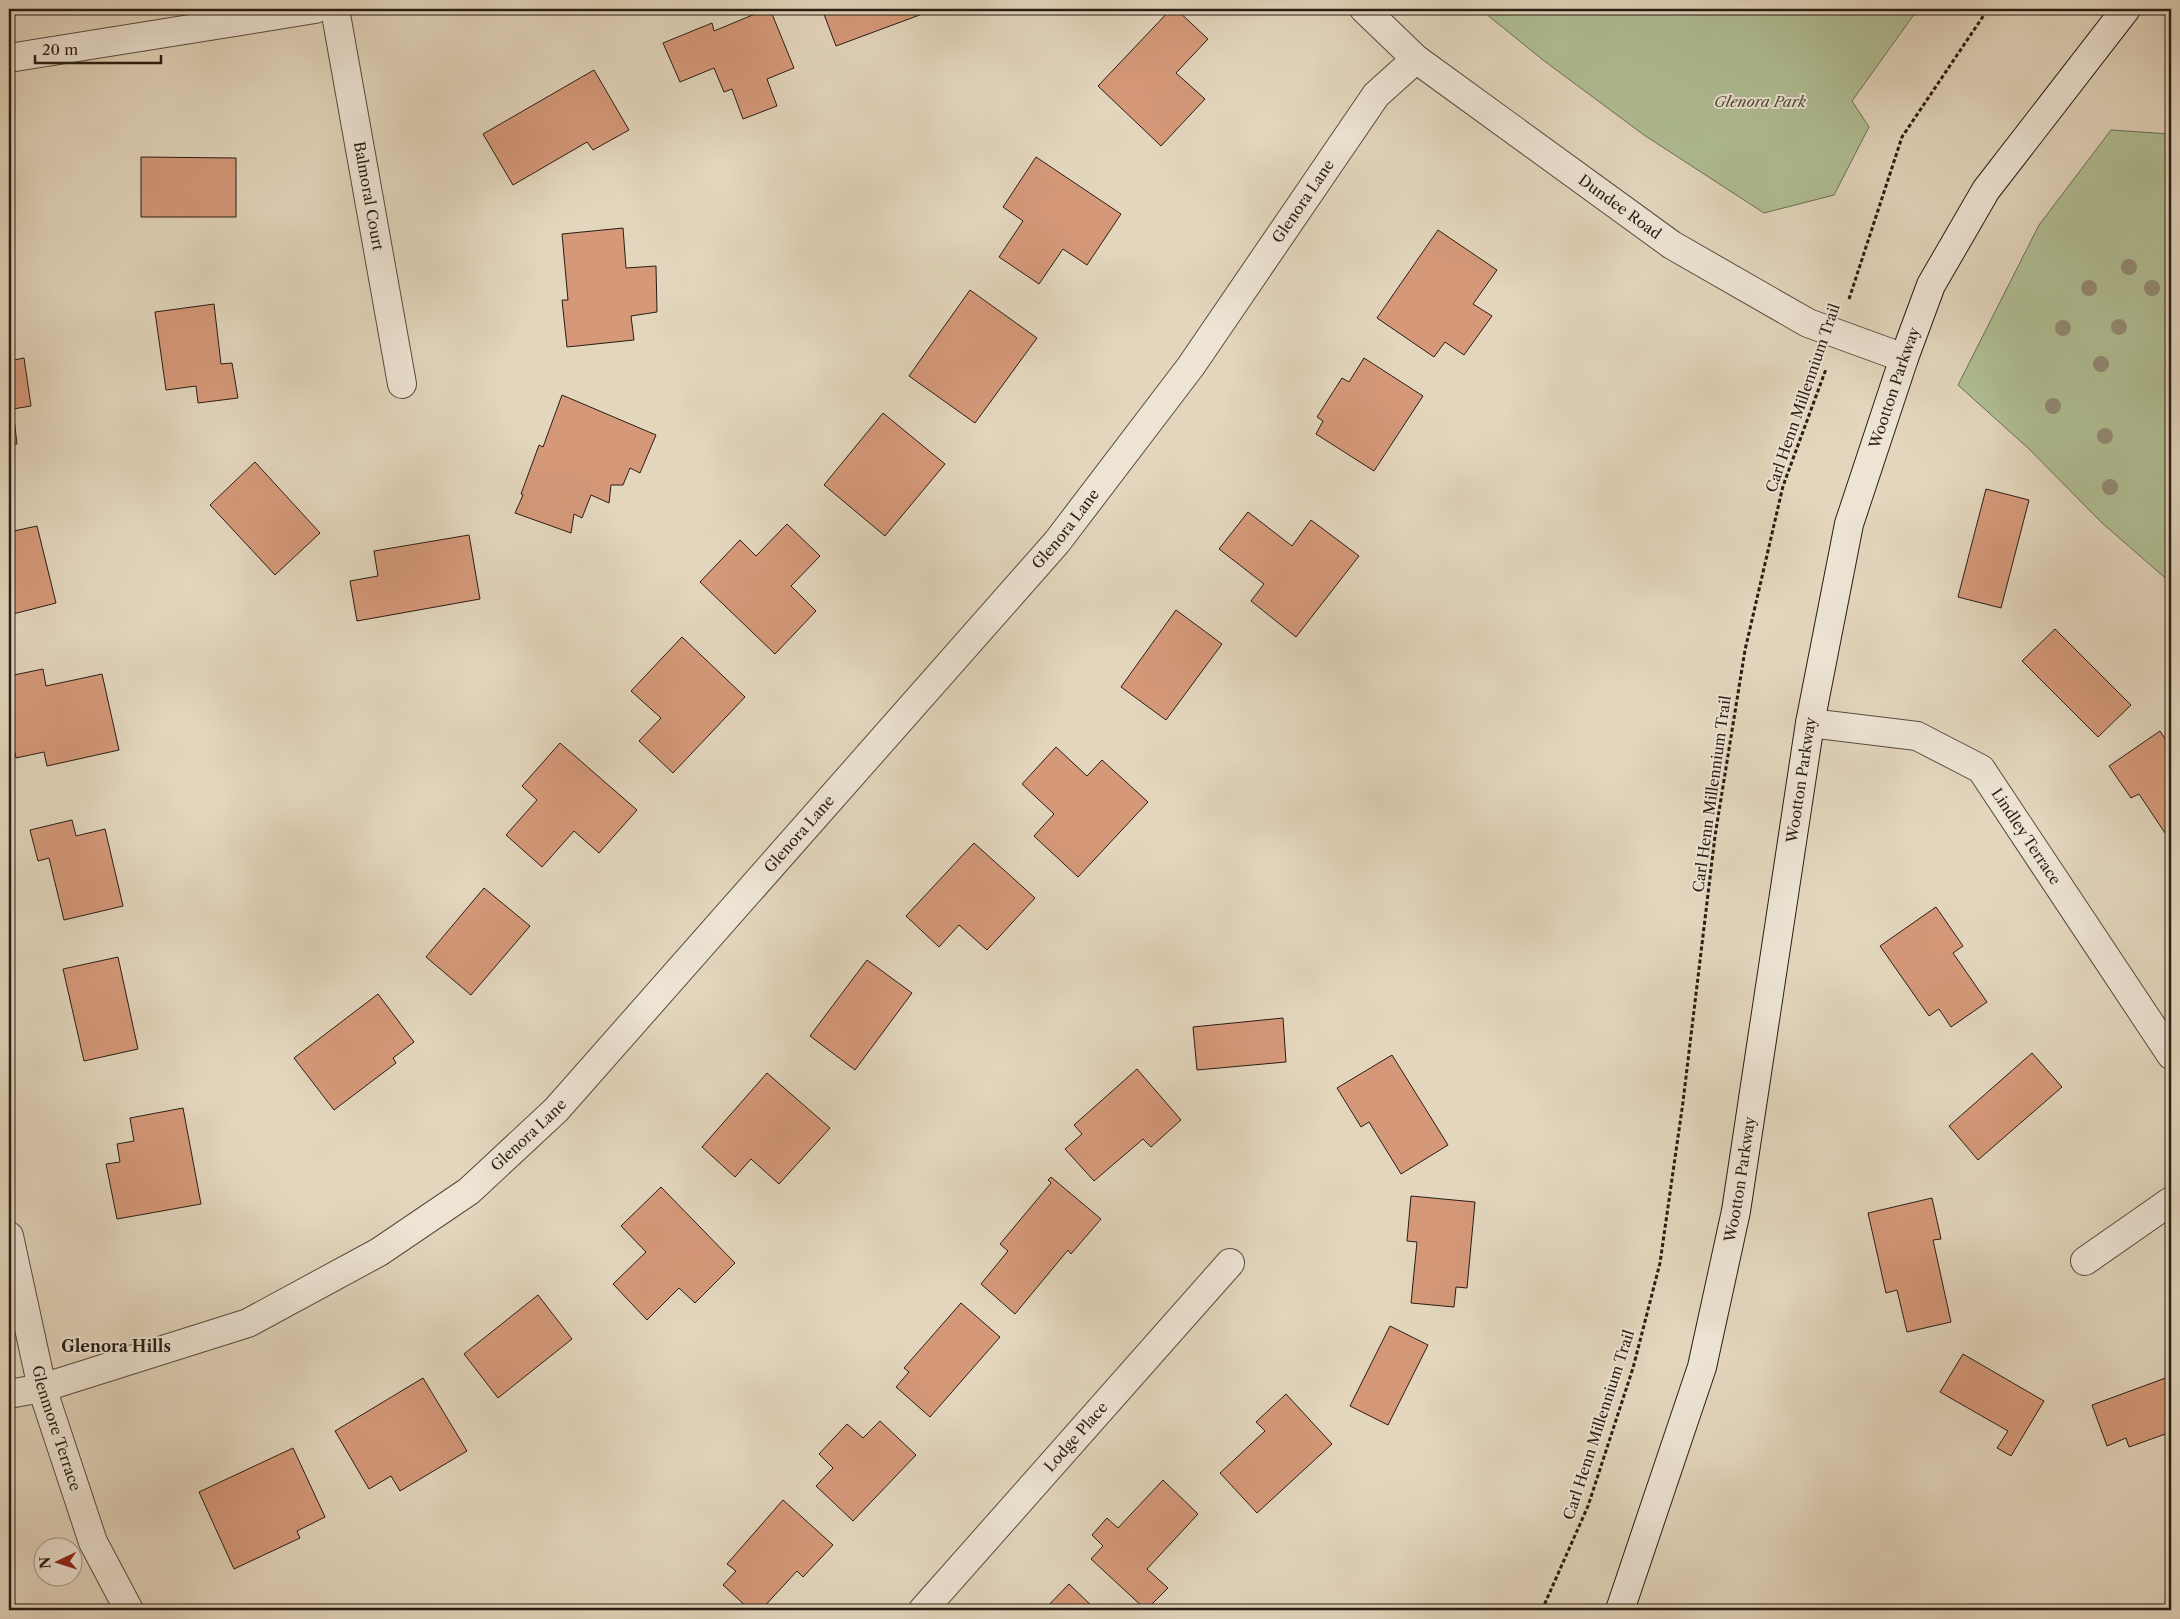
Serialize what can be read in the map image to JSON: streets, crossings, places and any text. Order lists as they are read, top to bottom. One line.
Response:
{"streets":{"street":["Balmoral Court","Glenora Lane","Dundee Road","Wootton Parkway","Lindley Terrace","Glenmore Terrace","Lodge Place"],"path":["Carl Henn Millennium Trail"]},"crossings":[["Glenora Lane","Dundee Road"],["Glenora Lane","Glenmore Terrace"],["Dundee Road","Wootton Parkway"],["Dundee Road","Carl Henn Millennium Trail"],["Wootton Parkway","Lindley Terrace"]],"districts":["Glenora Hills"],"parks":["Glenora Park"],"scale_bar":"20 m","north":"left"}
